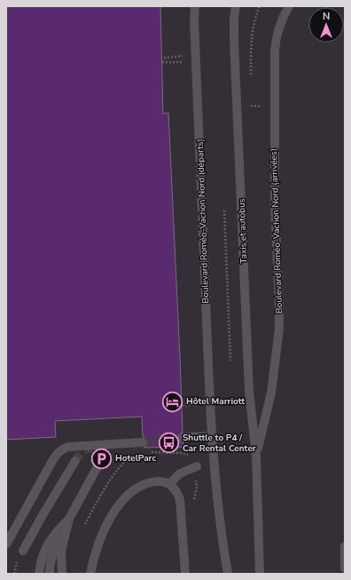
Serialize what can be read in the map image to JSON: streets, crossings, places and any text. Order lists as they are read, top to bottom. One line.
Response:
{"streets":{"street":["Boulevard Roméo-Vachon Nord (départs)","Taxis et autobus","Boulevard Roméo-Vachon Nord (arrivées)"]},"crossings":[["Taxis et autobus","Boulevard Roméo-Vachon Nord (arrivées)"]],"places":{"hotel":["Hôtel Marriott"],"bus stop":["Shuttle to P4 / Car Rental Center"],"parking":["HotelParc"]},"north":"top"}
